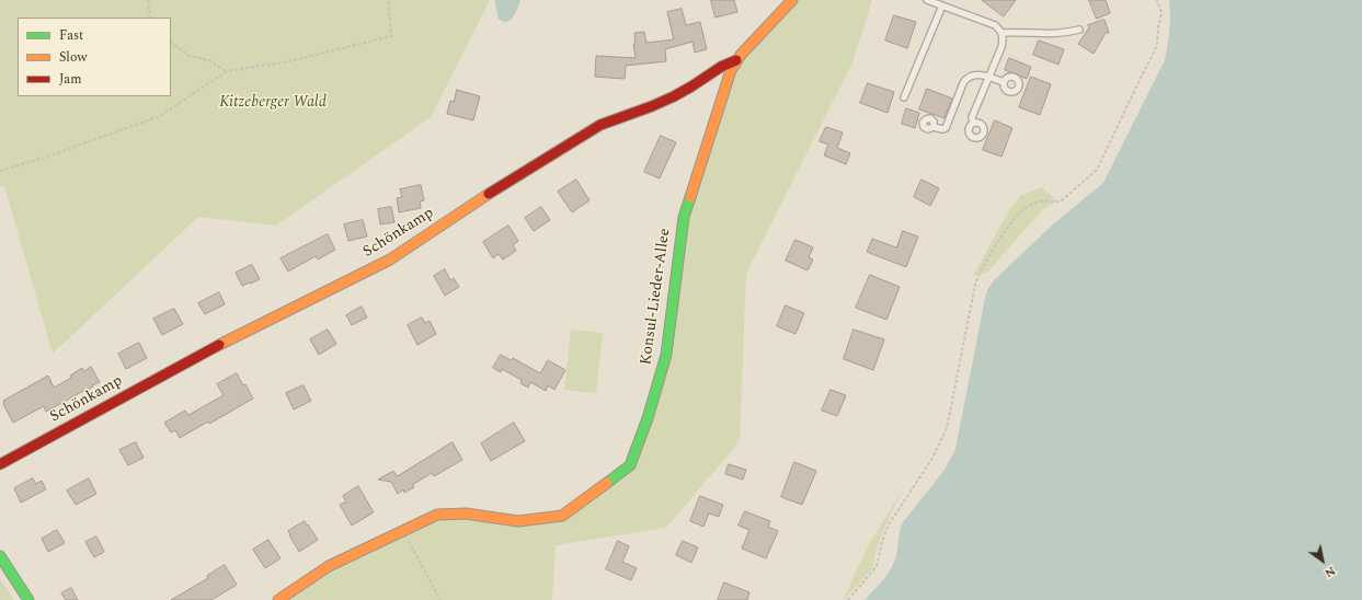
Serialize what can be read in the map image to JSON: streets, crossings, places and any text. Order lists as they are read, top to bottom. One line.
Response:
{"streets":{"street":["Schönkamp","Konsul-Lieder-Allee"]},"crossings":[["Schönkamp","Konsul-Lieder-Allee"]],"parks":["Kitzeberger Wald"],"legend":["Fast","Slow","Jam"],"north":"bottom right"}
